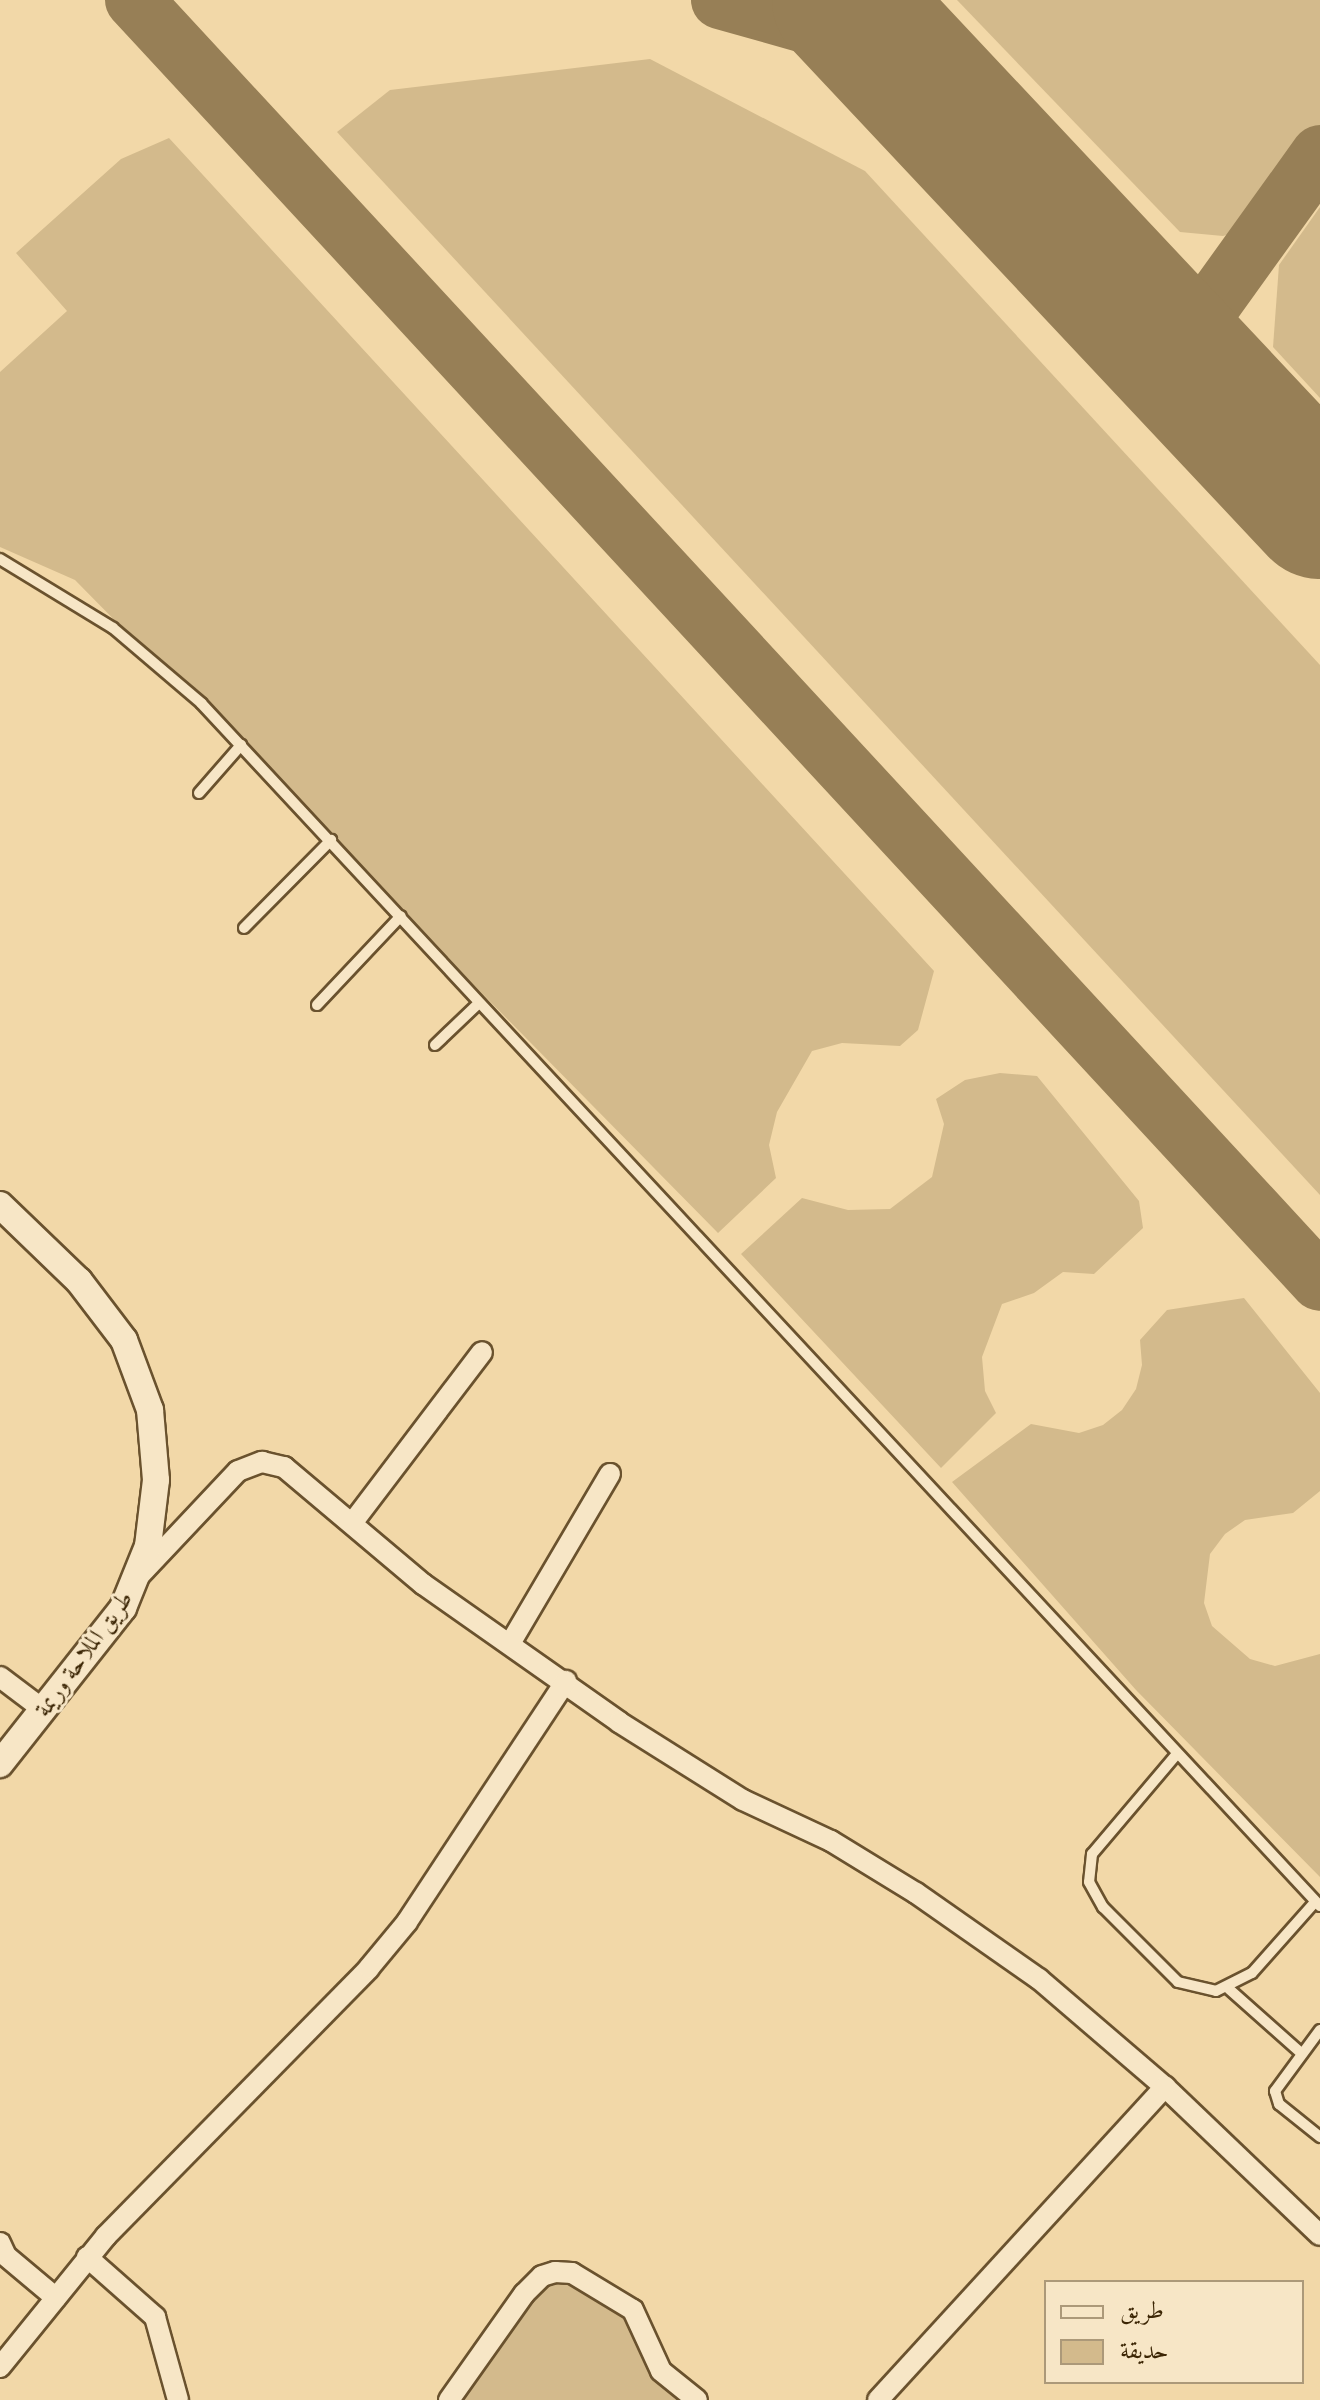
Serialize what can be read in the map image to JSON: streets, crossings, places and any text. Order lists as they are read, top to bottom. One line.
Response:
{"streets":{"street":["طريق الملاحة وريمة"]},"legend":["طريق","حديقة"]}
